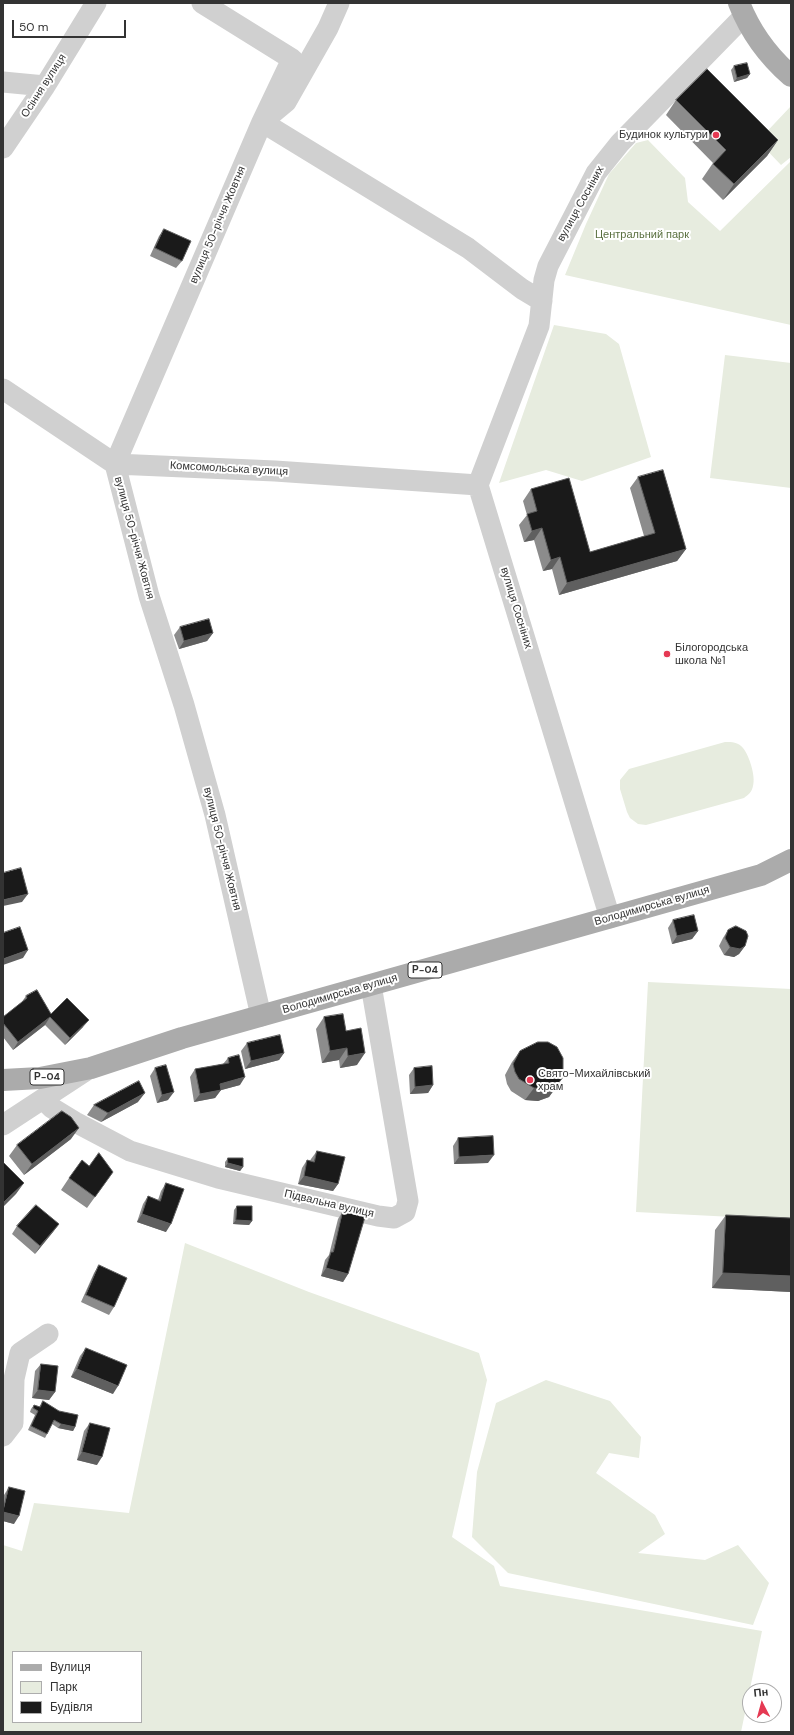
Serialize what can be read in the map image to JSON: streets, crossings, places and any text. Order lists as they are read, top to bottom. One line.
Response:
{"streets":{"main road":["Володимирська вулиця","Р-04"],"street":["Осіння вулиця","вулиця Сосніних","вулиця 50-річчя Жовтня","Комсомольська вулиця","Підвальна вулиця"]},"crossings":[["вулиця Сосніних","Комсомольська вулиця"],["вулиця Сосніних","Володимирська вулиця"],["вулиця 50-річчя Жовтня","Комсомольська вулиця"],["вулиця 50-річчя Жовтня","Володимирська вулиця"],["Володимирська вулиця","Р-04"],["Володимирська вулиця","Підвальна вулиця"]],"parks":["Центральний парк"],"places":["Будинок культури","Білогородська школа №1","Свято-Михайлівський храм"],"legend":["Вулиця","Парк","Будівля"],"scale_bar":"50 m","north":"top"}
